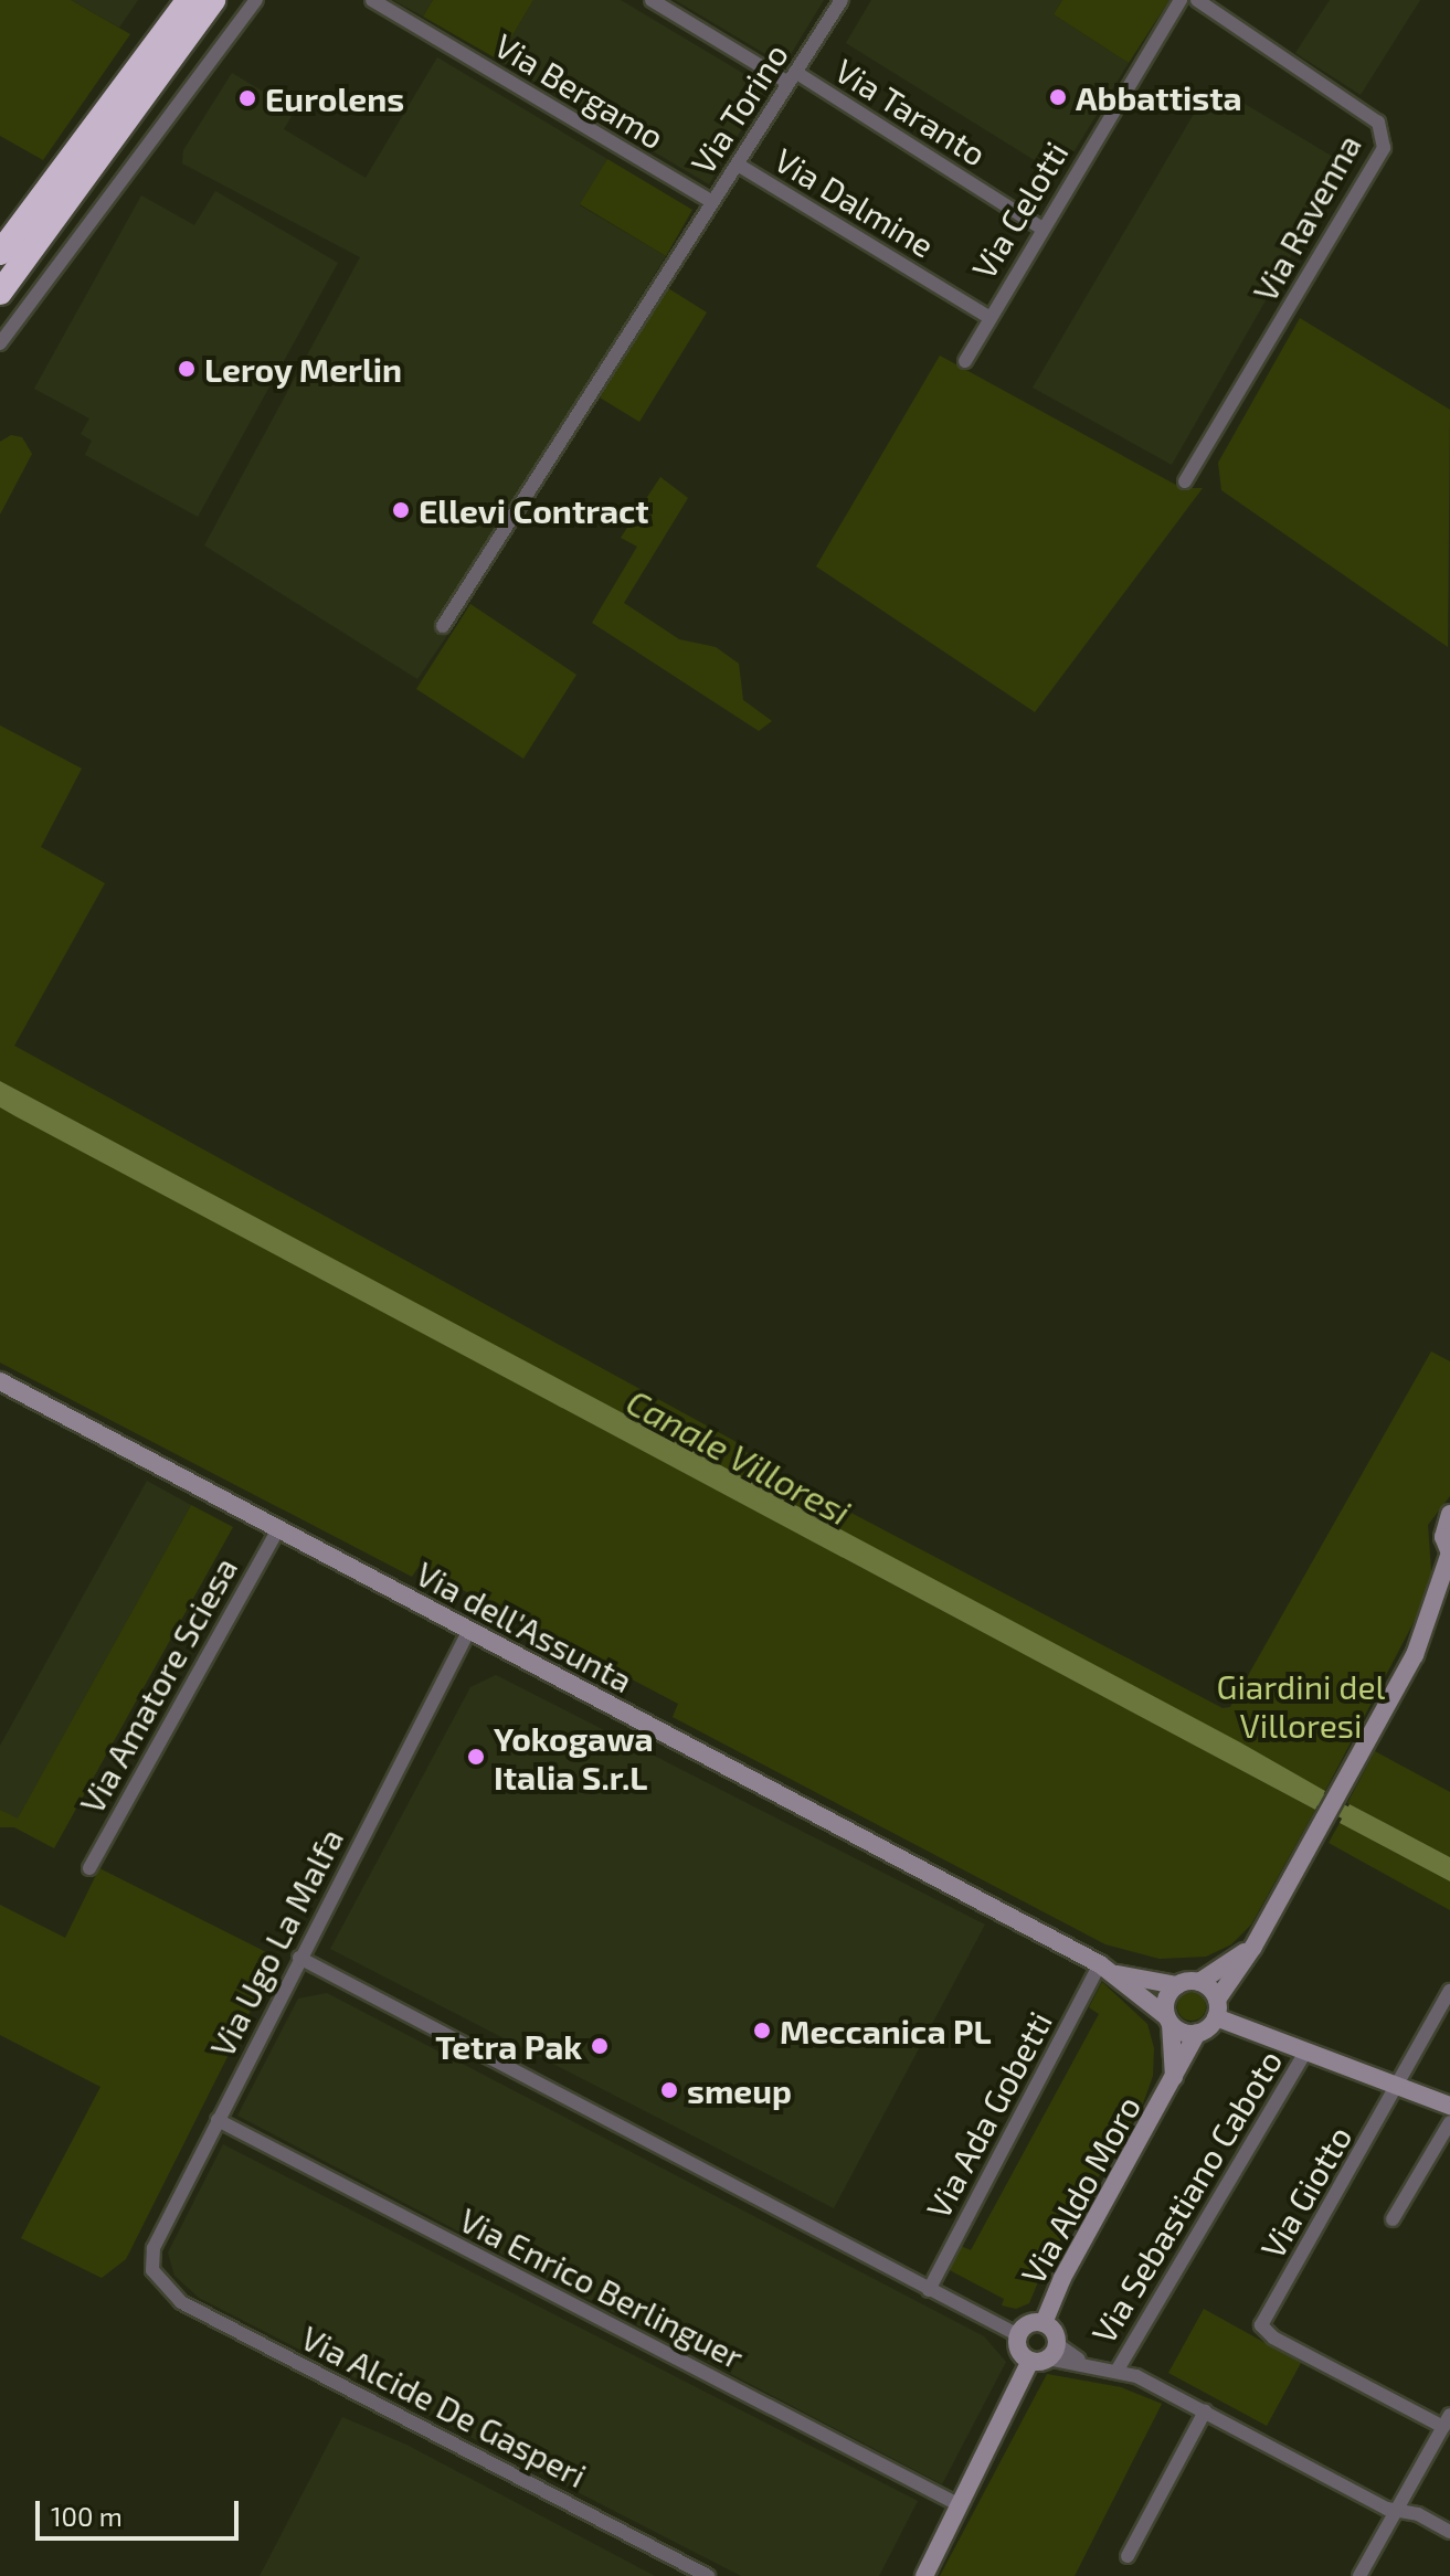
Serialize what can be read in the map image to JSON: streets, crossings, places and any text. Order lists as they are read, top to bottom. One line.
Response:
{"streets":{"street":["Via Bergamo","Via Torino","Via Taranto","Via Dalmine","Via Celotti","Via Ravenna","Via dell'Assunta","Via Amatore Sciesa","Via Ugo La Malfa","Via Ada Gobetti","Via Aldo Moro","Via Giotto","Via Sebastiano Caboto","Via Enrico Berlinguer","Via Alcide De Gasperi"]},"crossings":[["Via Bergamo","Via Torino"],["Via Torino","Via Taranto"],["Via Torino","Via Dalmine"],["Via Taranto","Via Celotti"],["Via Dalmine","Via Celotti"],["Via dell'Assunta","Via Amatore Sciesa"],["Via dell'Assunta","Via Ugo La Malfa"],["Via dell'Assunta","Via Ada Gobetti"],["Via dell'Assunta","Via Aldo Moro"],["Via Ugo La Malfa","Via Enrico Berlinguer"],["Via Ugo La Malfa","Via Alcide De Gasperi"]],"water":["Canale Villoresi"],"parks":["Giardini del Villoresi"],"places":["Abbattista","Eurolens","Leroy Merlin","Ellevi Contract","Yokogawa Italia S.r.L","Meccanica PL","Tetra Pak","smeup"],"scale_bar":"100 m"}
